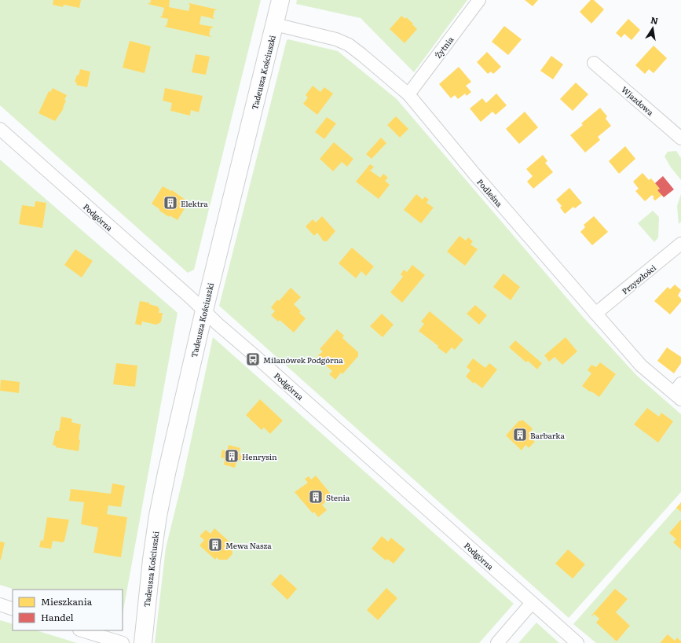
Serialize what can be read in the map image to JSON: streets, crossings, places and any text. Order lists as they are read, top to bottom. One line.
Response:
{"streets":{"street":["Żytnia","Tadeusza Kościuszki","Wjazdowa","Podleśna","Podgórna","Przyszłości"]},"crossings":[["Żytnia","Podleśna"],["Tadeusza Kościuszki","Podleśna"],["Tadeusza Kościuszki","Podgórna"],["Podleśna","Przyszłości"]],"places":{"building":["Elektra","Barbarka","Henrysin","Stenia","Mewa Nasza"],"bus stop":["Milanówek Podgórna"]},"legend":["Mieszkania","Handel"],"north":"top"}
